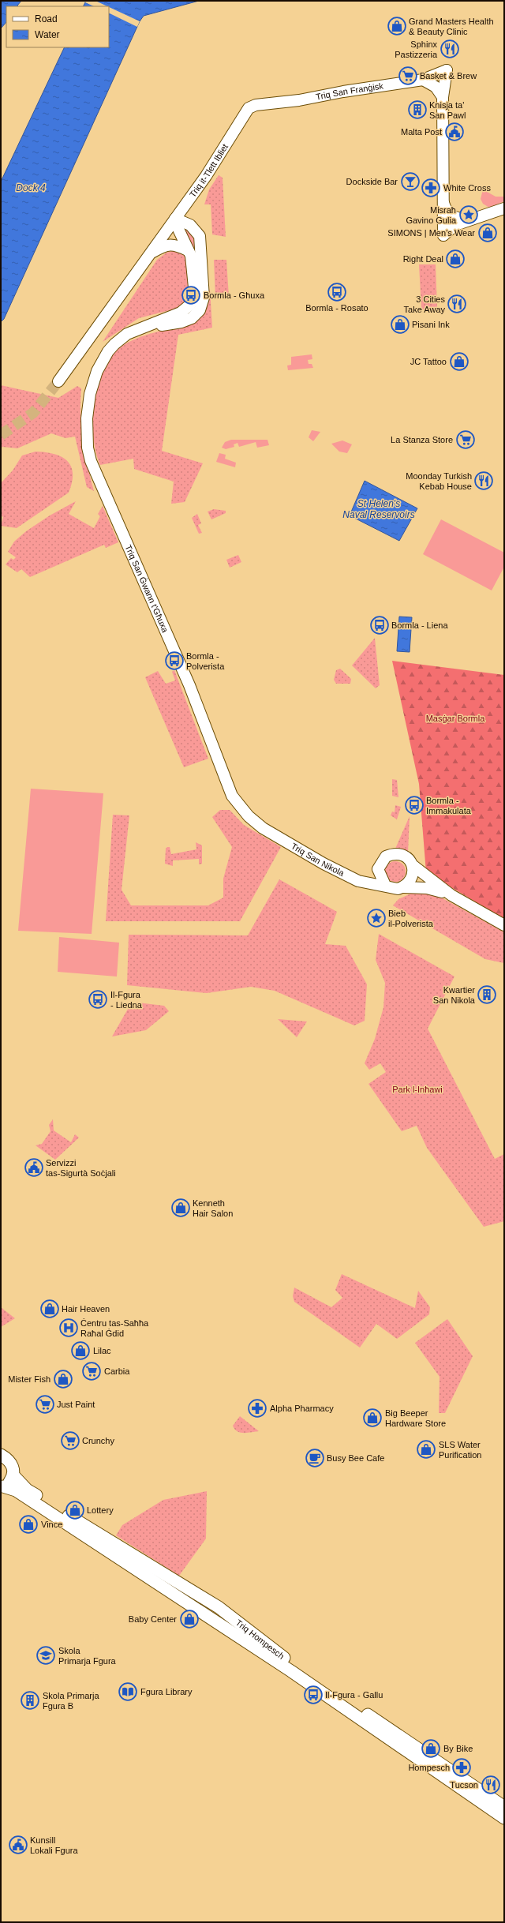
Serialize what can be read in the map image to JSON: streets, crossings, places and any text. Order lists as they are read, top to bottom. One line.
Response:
{"streets":{"main road":["Triq San Franġisk","Triq it-Tlett Ibliet","Triq San Ġwann t'Għuxa","Triq San Nikola","Triq Hompesch"]},"crossings":[["Triq San Franġisk","Triq it-Tlett Ibliet"],["Triq it-Tlett Ibliet","Triq San Ġwann t'Għuxa"],["Triq San Ġwann t'Għuxa","Triq San Nikola"]],"water":["Dock 4","St Helen's Naval Reservoirs"],"parks":["Masġar Bormla","Park l-Inħawi"],"places":{"shop":["Grand Masters Health & Beauty Clinic","SIMONS | Men’s Wear","Right Deal","Pisani Ink","JC Tattoo","Kenneth Hair Salon","Hair Heaven","Lilac","Mister Fish","Big Beeper Hardware Store","SLS Water Purification","Lottery","Vince","Baby Center","By Bike"],"restaurant":["Sphinx Pastizzeria","3 Cities Take Away","Moonday Turkish Kebab House","Tucson"],"supermarket":["Basket & Brew","La Stanza Store","Carbia","Just Paint","Crunchy"],"building":["Knisja ta' San Pawl","Kwartier San Nikola","Skola Primarja Fgura B"],"public building":["Malta Post","Servizzi tas-Sigurtà Soċjali","Kunsill Lokali Fgura"],"bar":["Dockside Bar"],"pharmacy":["White Cross","Alpha Pharmacy","Hompesch"],"place":["Misraħ Gavino Gulia","Bieb il-Polverista"],"bus stop":["Bormla - Rosato","Bormla - Għuxa","Bormla - Liena","Bormla - Polverista","Bormla - Immakulata","Il-Fgura - Liedna","Il-Fgura - Gallu"],"hospital":["Ċentru tas-Saħħa Raħal Ġdid"],"cafe":["Busy Bee Cafe"],"school or university":["Skola Primarja Fgura"],"library":["Fgura Library"]},"legend":["Road","Water"]}
